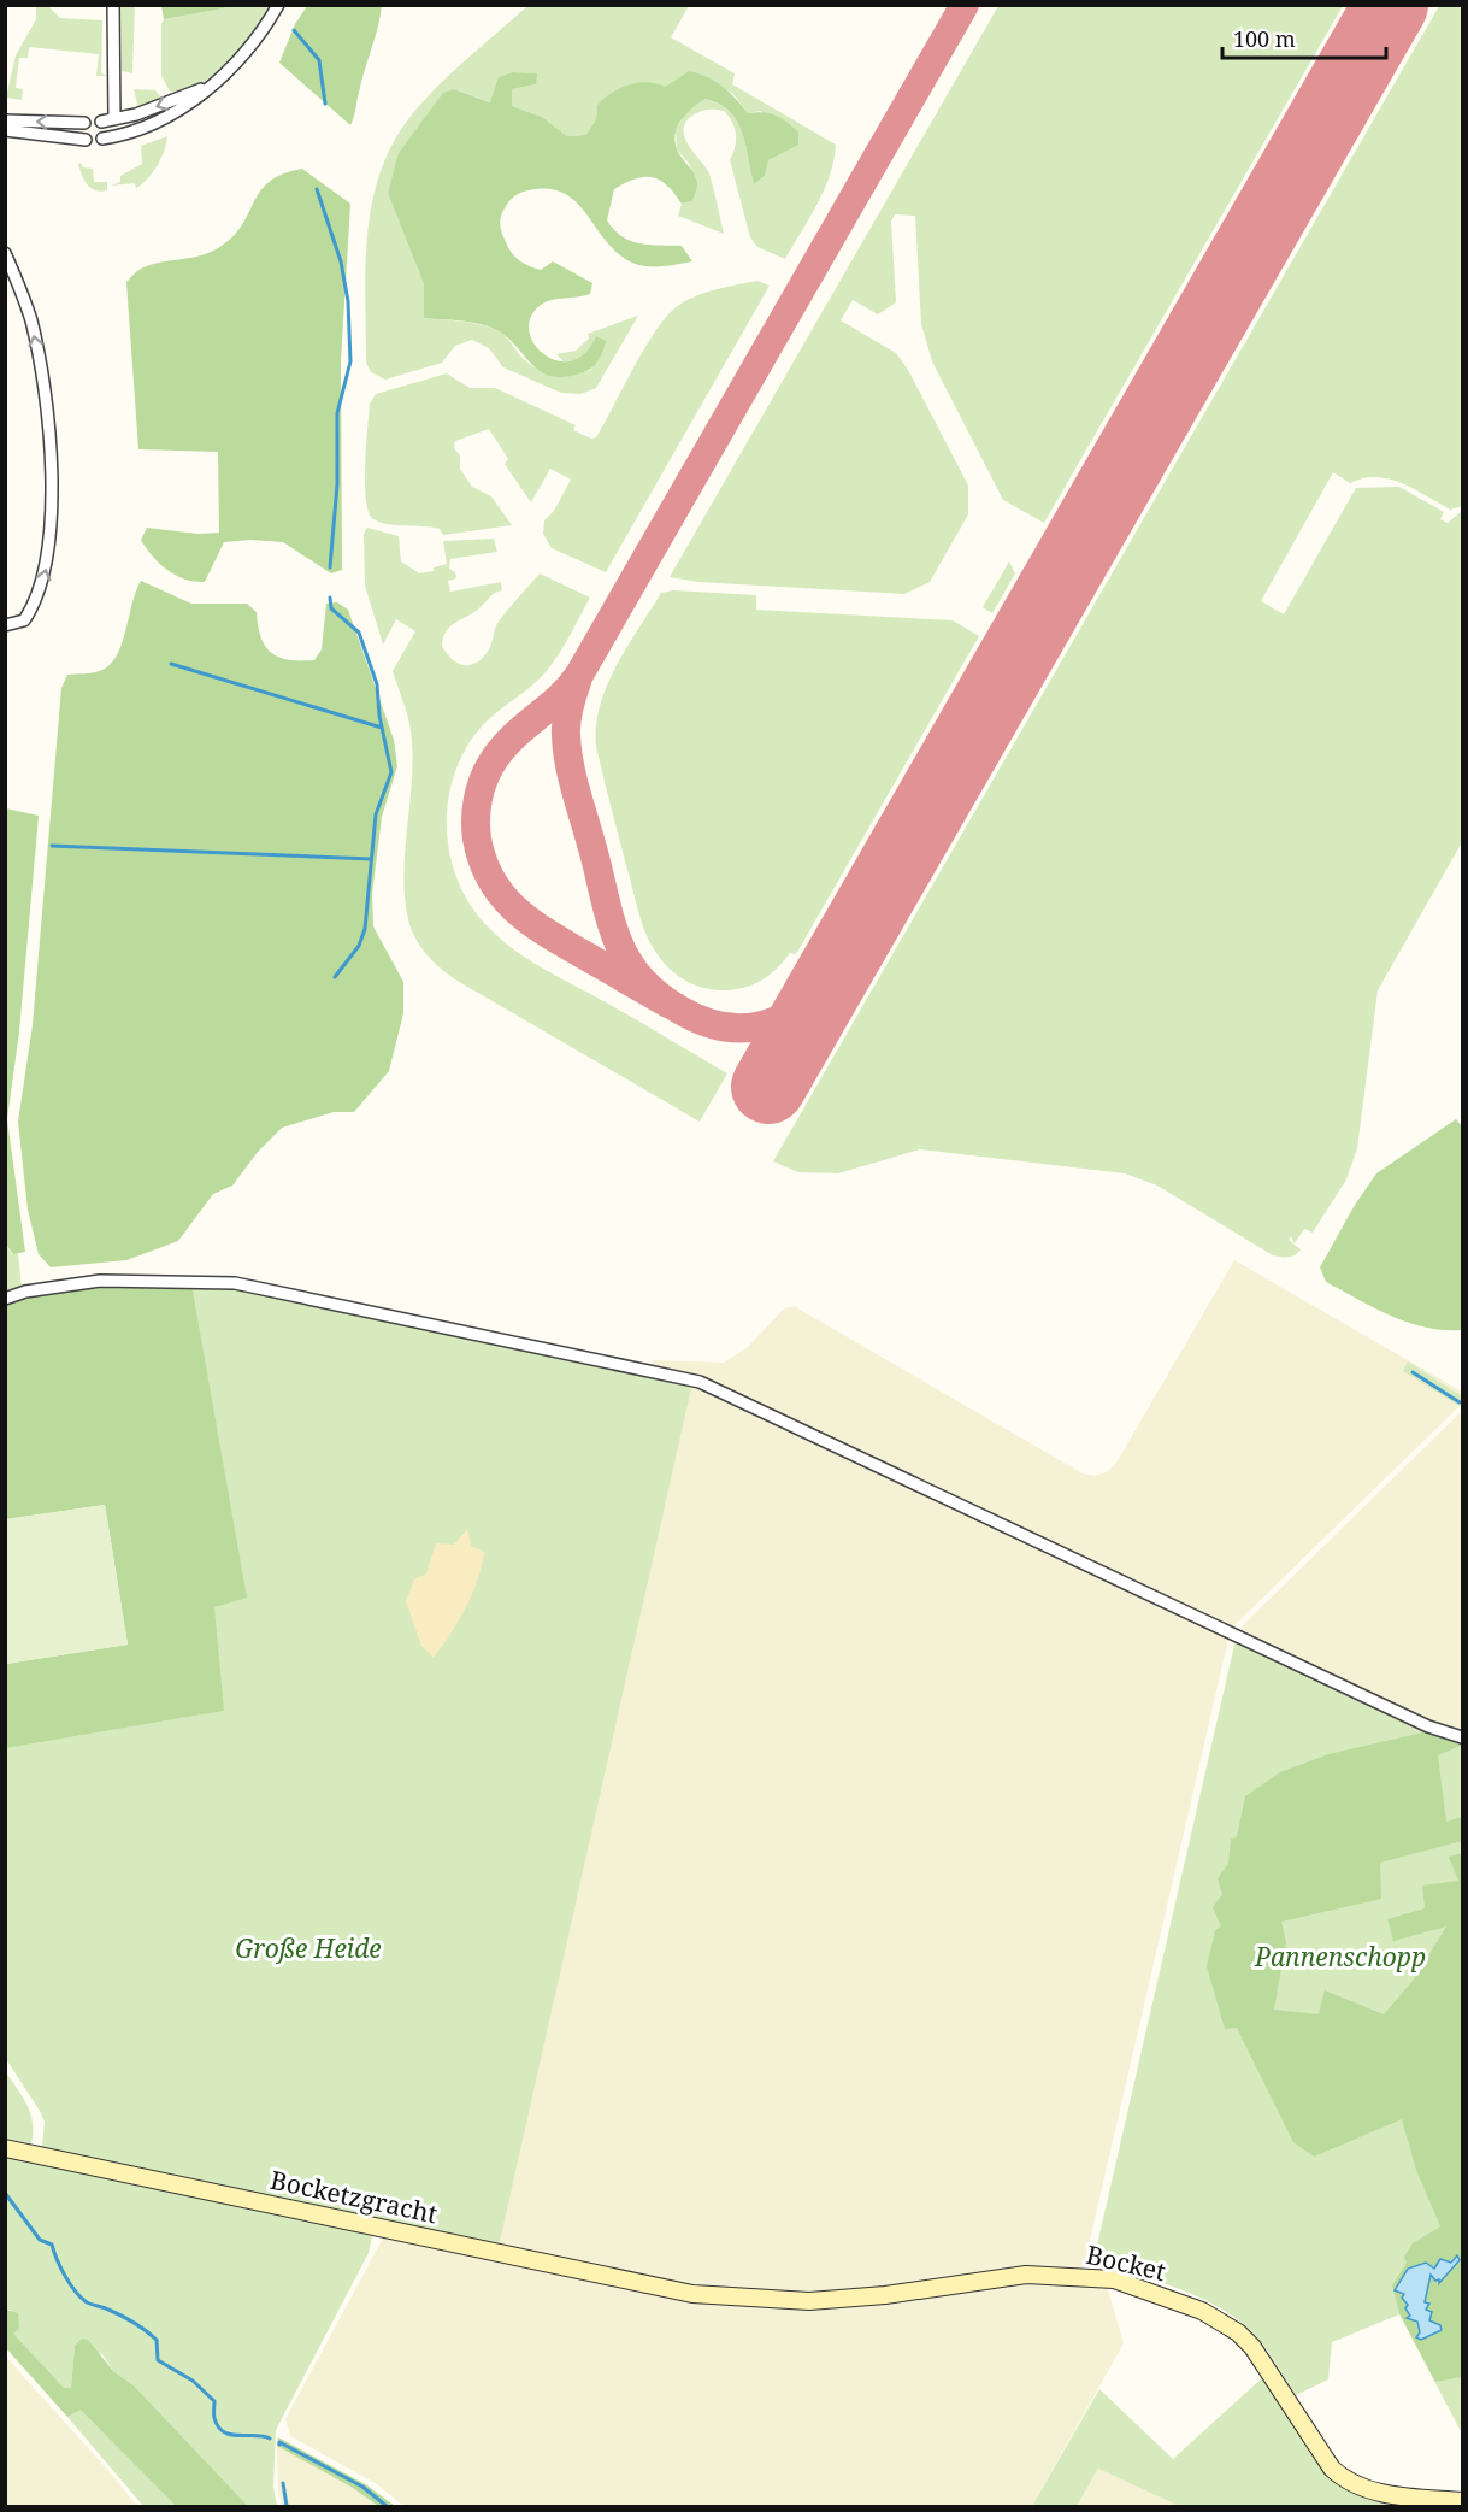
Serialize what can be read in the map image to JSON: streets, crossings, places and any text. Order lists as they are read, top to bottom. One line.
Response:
{"streets":{"street":["Bocketzgracht","Bocket"]},"crossings":[["Bocketzgracht","Bocket"]],"parks":["Große Heide","Pannenschopp"],"scale_bar":"100 m"}
